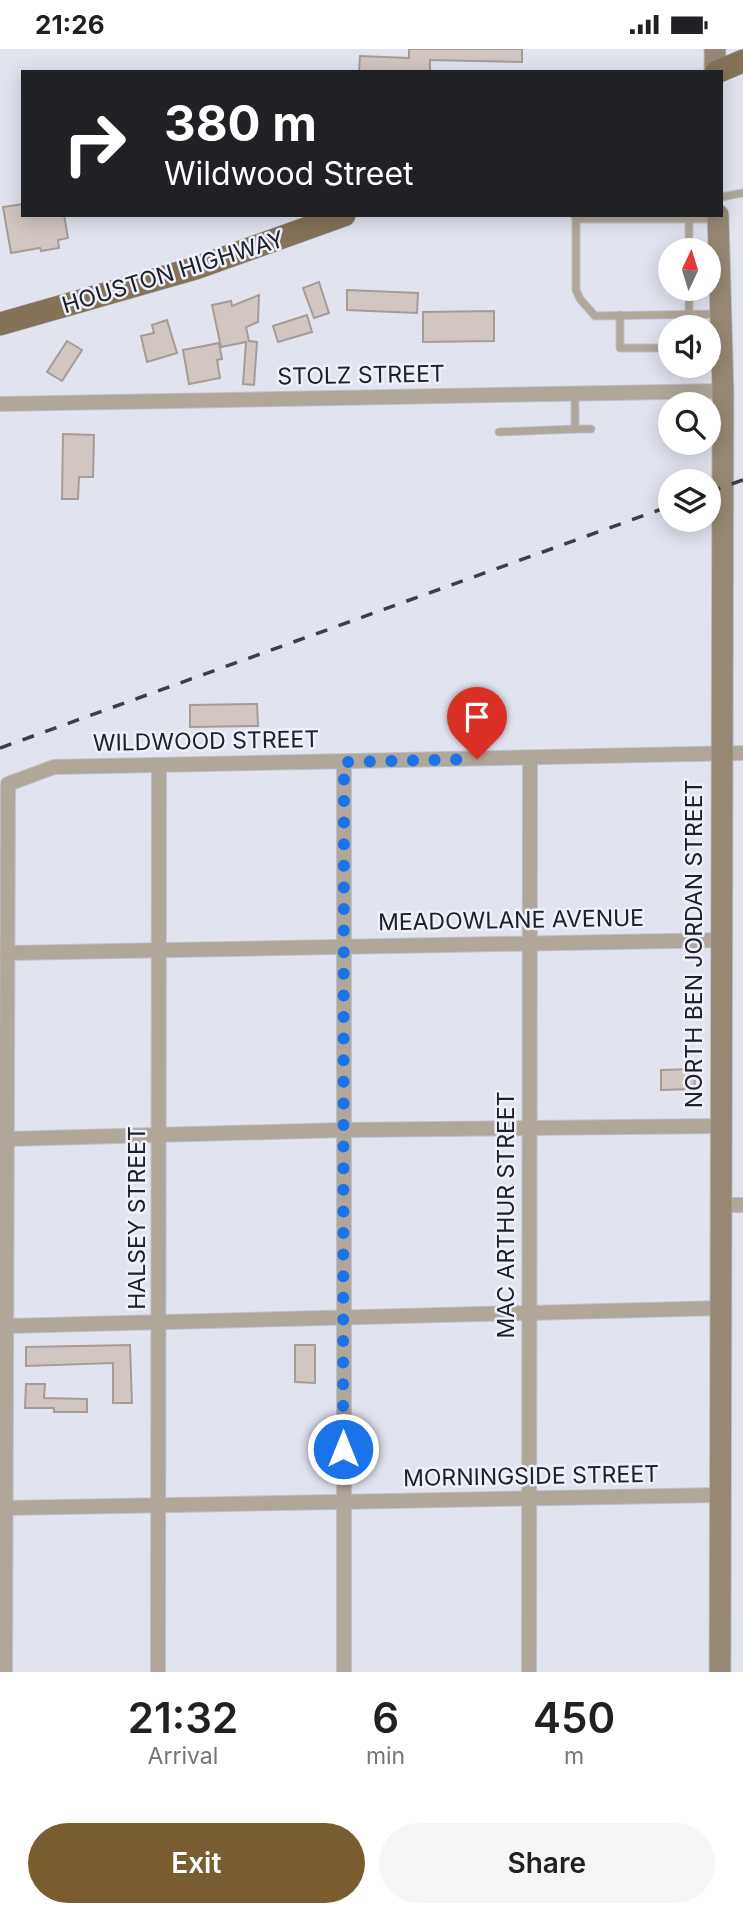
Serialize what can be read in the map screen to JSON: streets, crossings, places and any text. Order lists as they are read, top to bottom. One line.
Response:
{"streets":{"main road":["HOUSTON HIGHWAY"],"street":["STOLZ STREET","WILDWOOD STREET","MEADOWLANE AVENUE","NORTH BEN JORDAN STREET","MAC ARTHUR STREET","HALSEY STREET","MORNINGSIDE STREET"]},"crossings":[["STOLZ STREET","NORTH BEN JORDAN STREET"],["WILDWOOD STREET","NORTH BEN JORDAN STREET"],["WILDWOOD STREET","MAC ARTHUR STREET"],["WILDWOOD STREET","HALSEY STREET"],["MEADOWLANE AVENUE","NORTH BEN JORDAN STREET"],["MEADOWLANE AVENUE","MAC ARTHUR STREET"],["MEADOWLANE AVENUE","HALSEY STREET"],["NORTH BEN JORDAN STREET","MORNINGSIDE STREET"],["MAC ARTHUR STREET","MORNINGSIDE STREET"],["HALSEY STREET","MORNINGSIDE STREET"]],"north":"top","page":{"status":"21:26","turn":["380 m","Wildwood Street"],"eta":["21:32","Arrival","6","min","450","m"],"buttons":["Exit","Share"]}}
